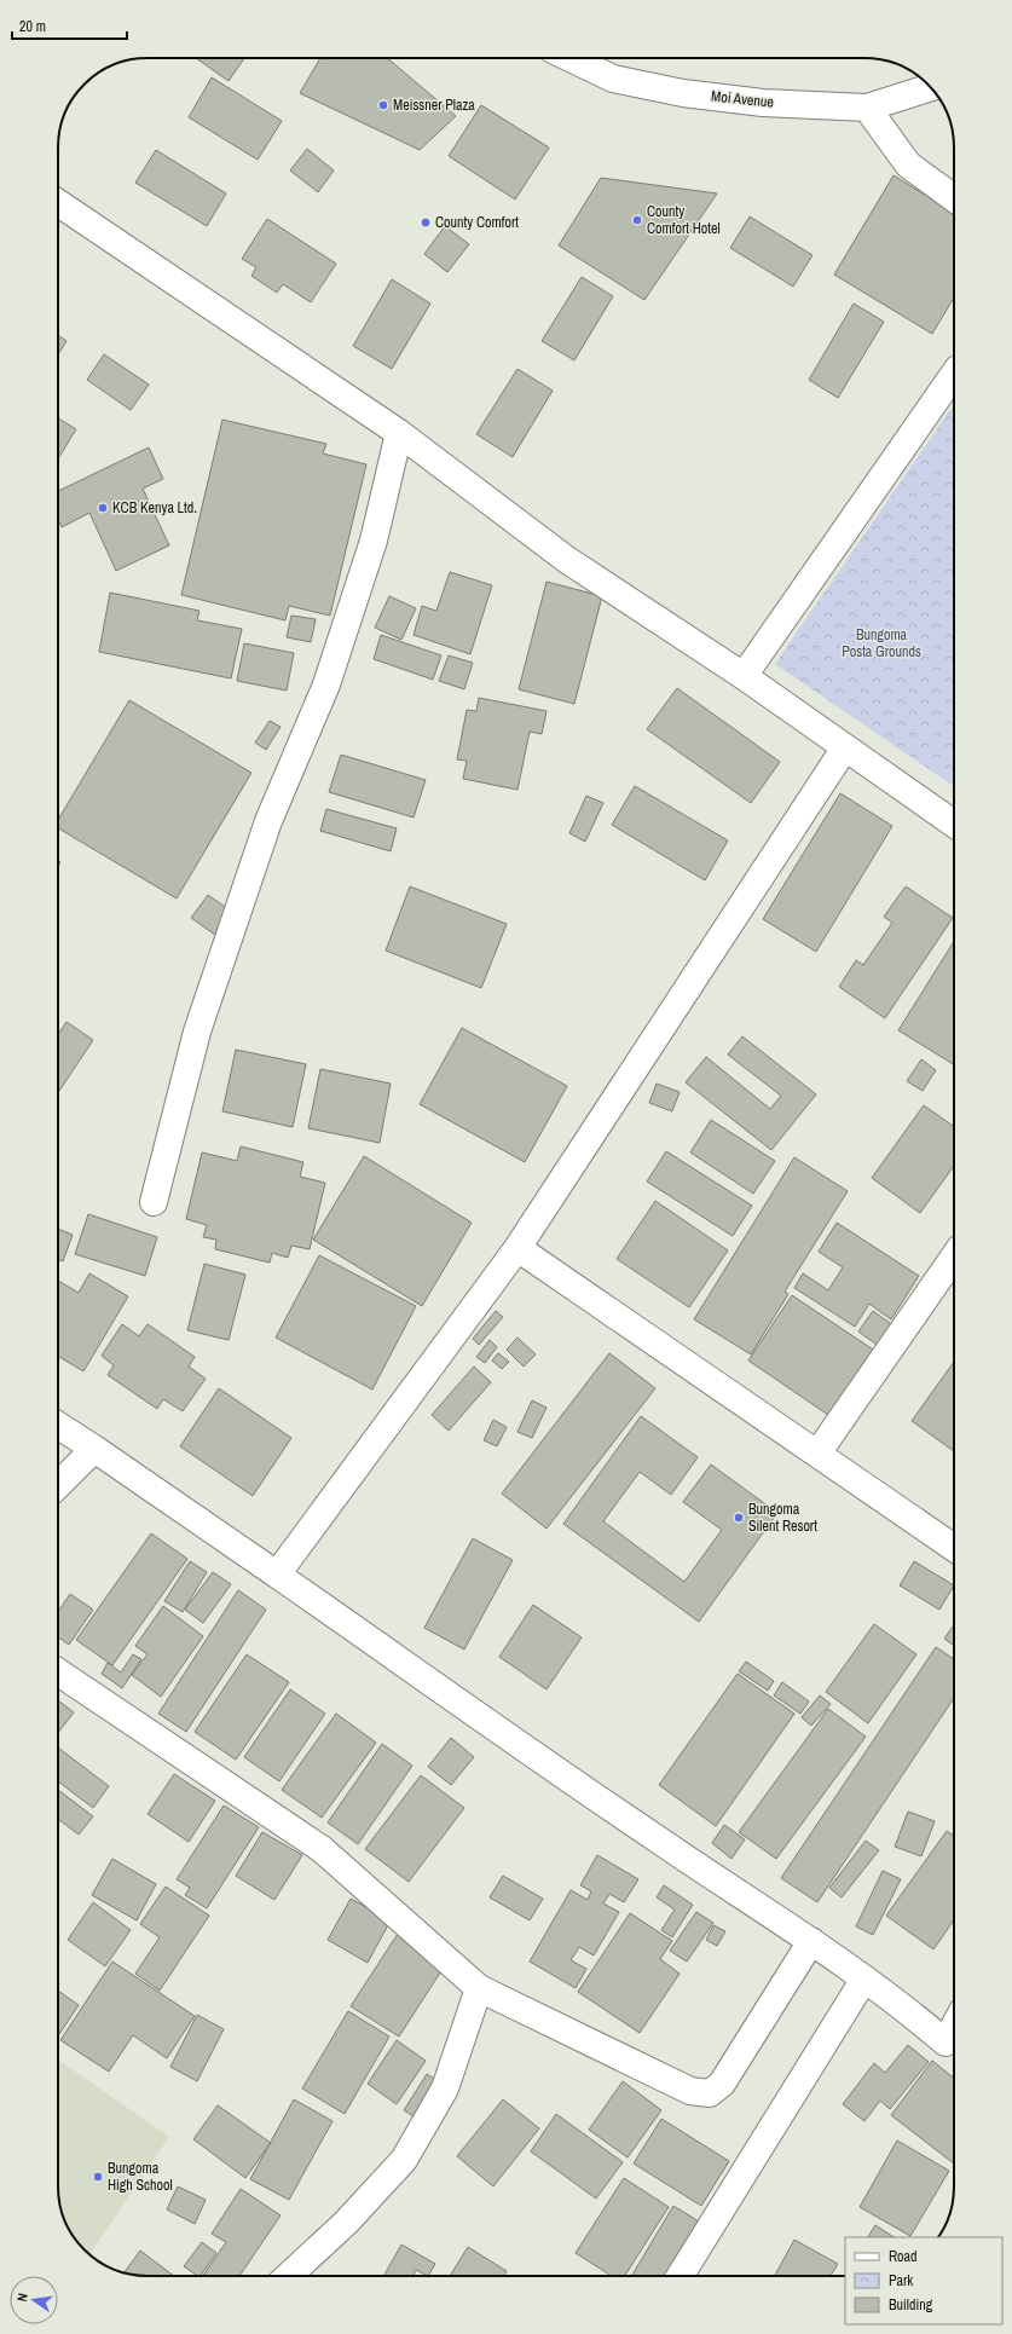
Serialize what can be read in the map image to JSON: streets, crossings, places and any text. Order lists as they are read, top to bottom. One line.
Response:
{"streets":{"street":["Moi Avenue"]},"parks":["Bungoma Posta Grounds"],"places":["Meissner Plaza","County Comfort Hotel","County Comfort","KCB Kenya Ltd.","Bungoma Silent Resort","Bungoma High School"],"legend":["Road","Park","Building"],"scale_bar":"20 m","north":"left"}
